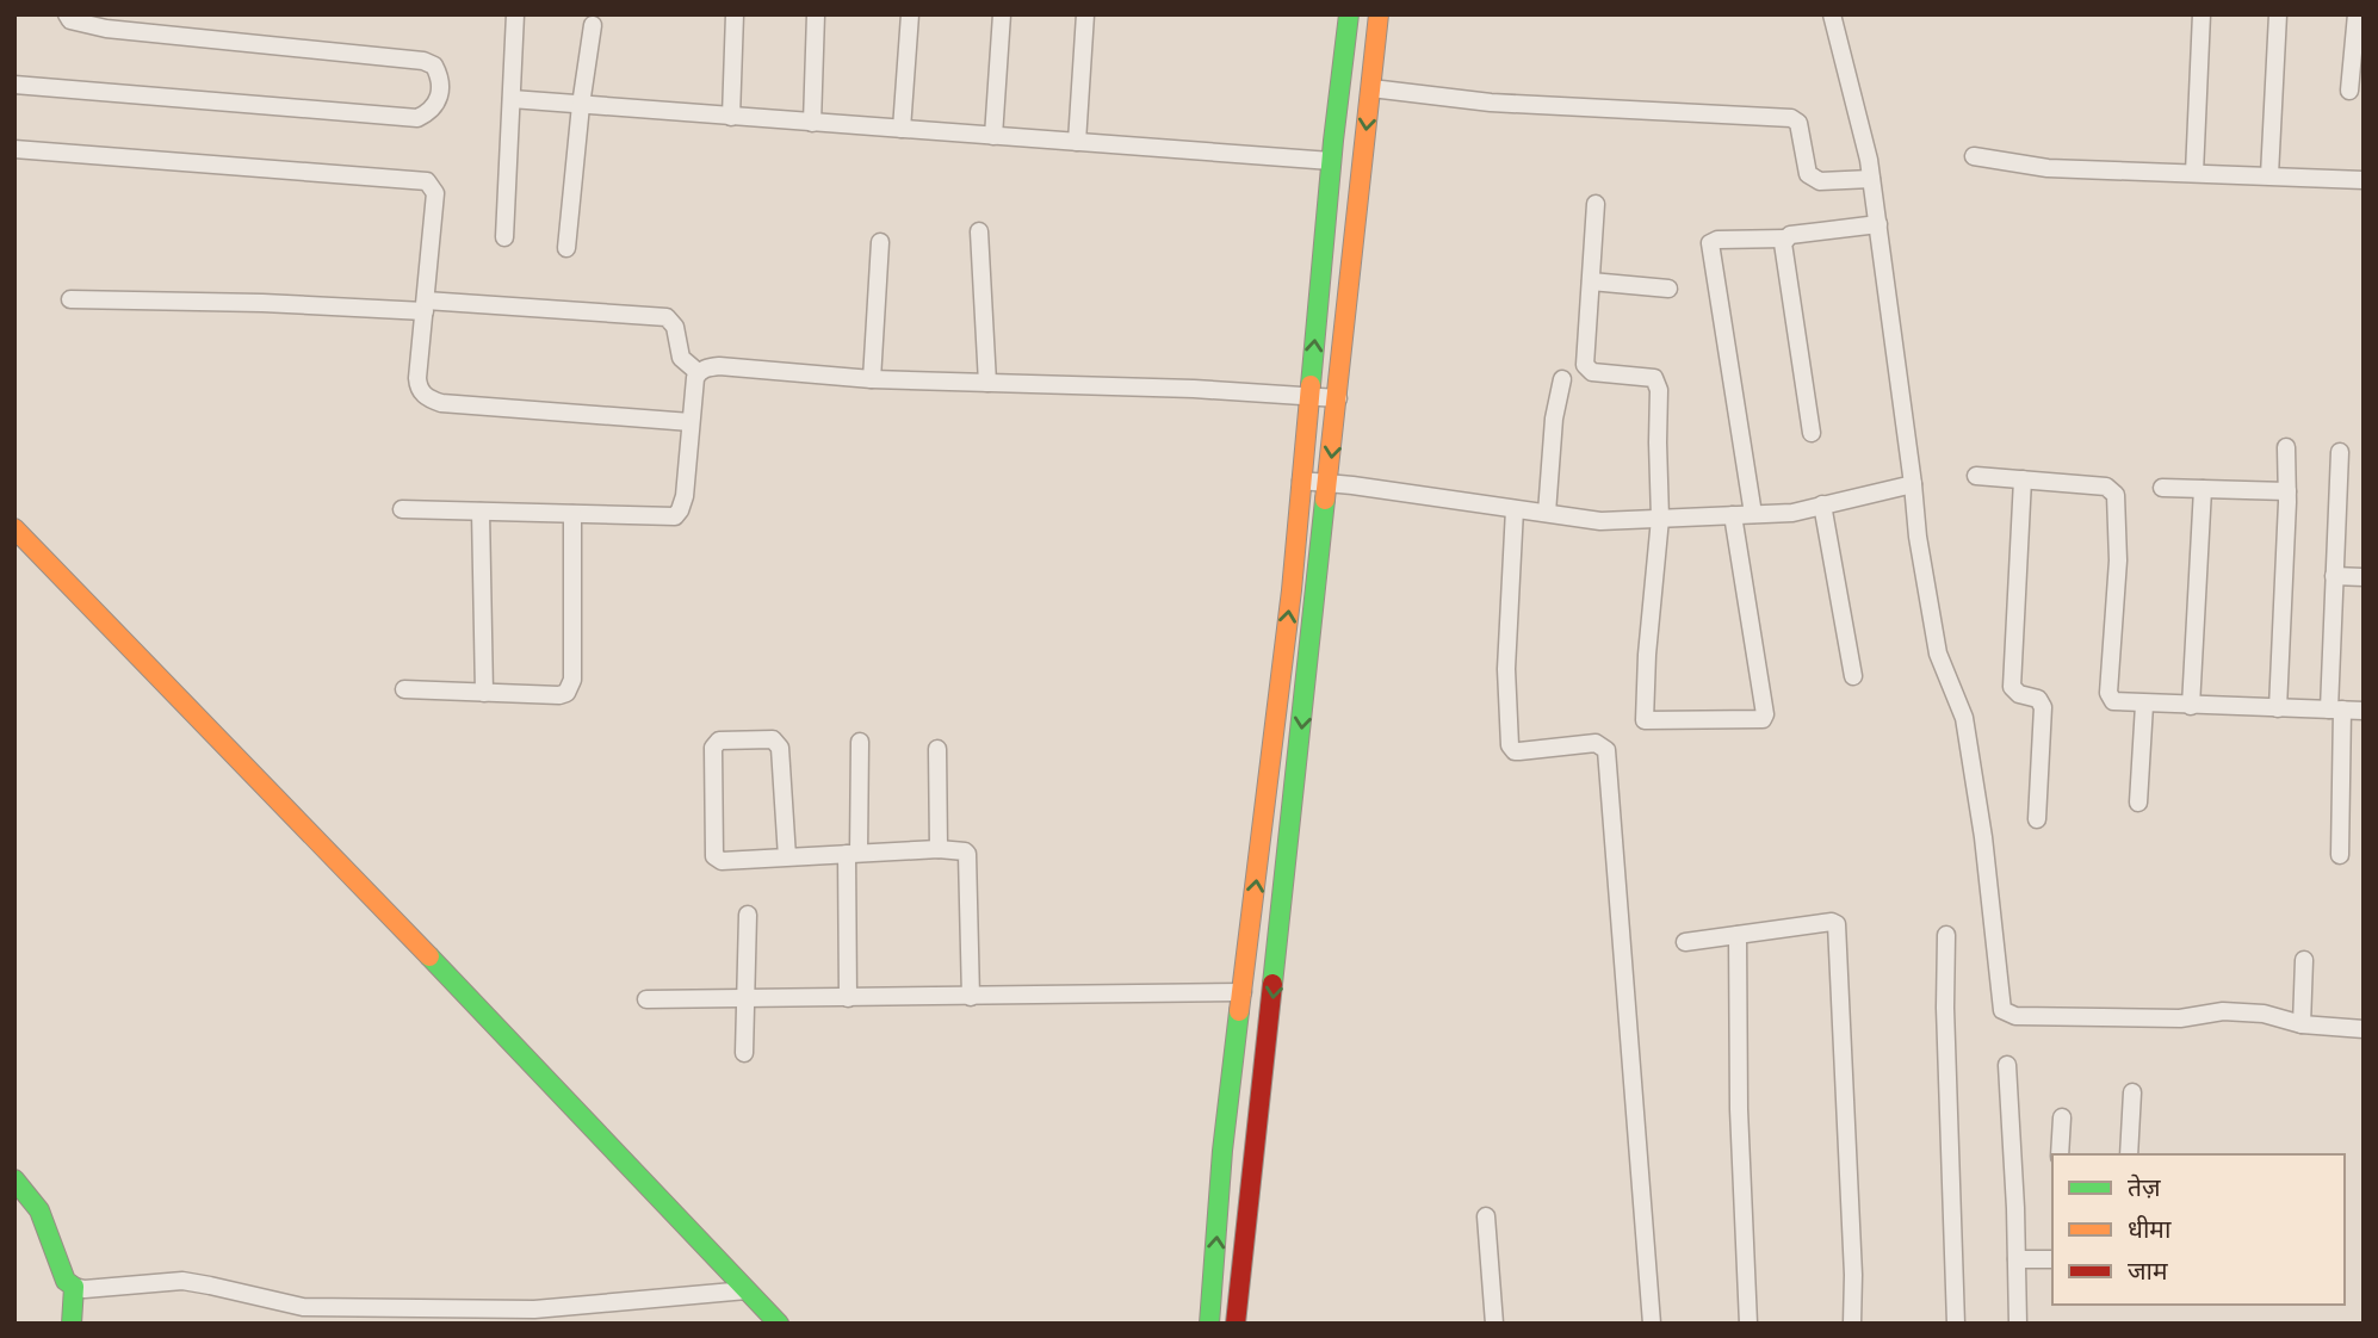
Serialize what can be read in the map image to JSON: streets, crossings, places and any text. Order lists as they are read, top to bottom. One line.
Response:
{"legend":["तेज़","धीमा","जाम"]}
